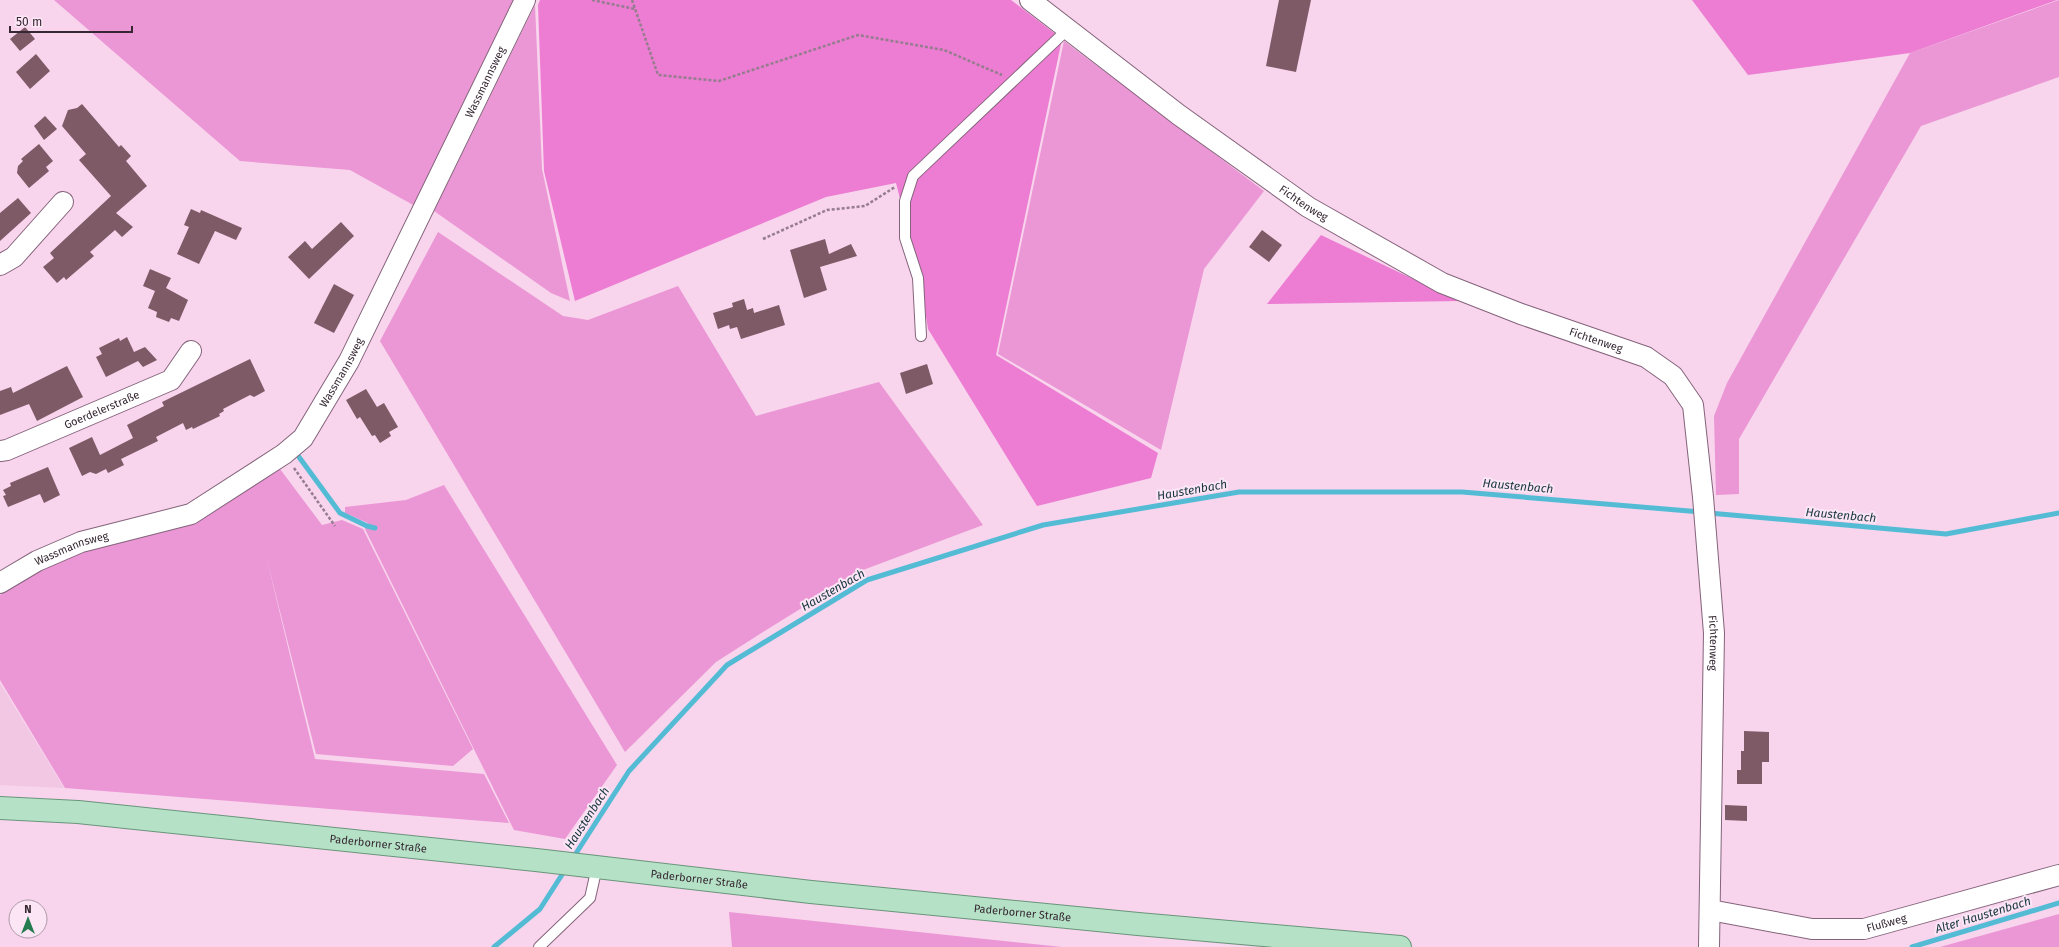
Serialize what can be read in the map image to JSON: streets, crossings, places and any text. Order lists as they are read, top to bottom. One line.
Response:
{"streets":{"main road":["Paderborner Straße"],"street":["Wassmannsweg","Fichtenweg","Goerdelerstraße","Flußweg"]},"crossings":[["Fichtenweg","Flußweg"]],"water":["Haustenbach","Alter Haustenbach"],"scale_bar":"50 m","north":"top"}
